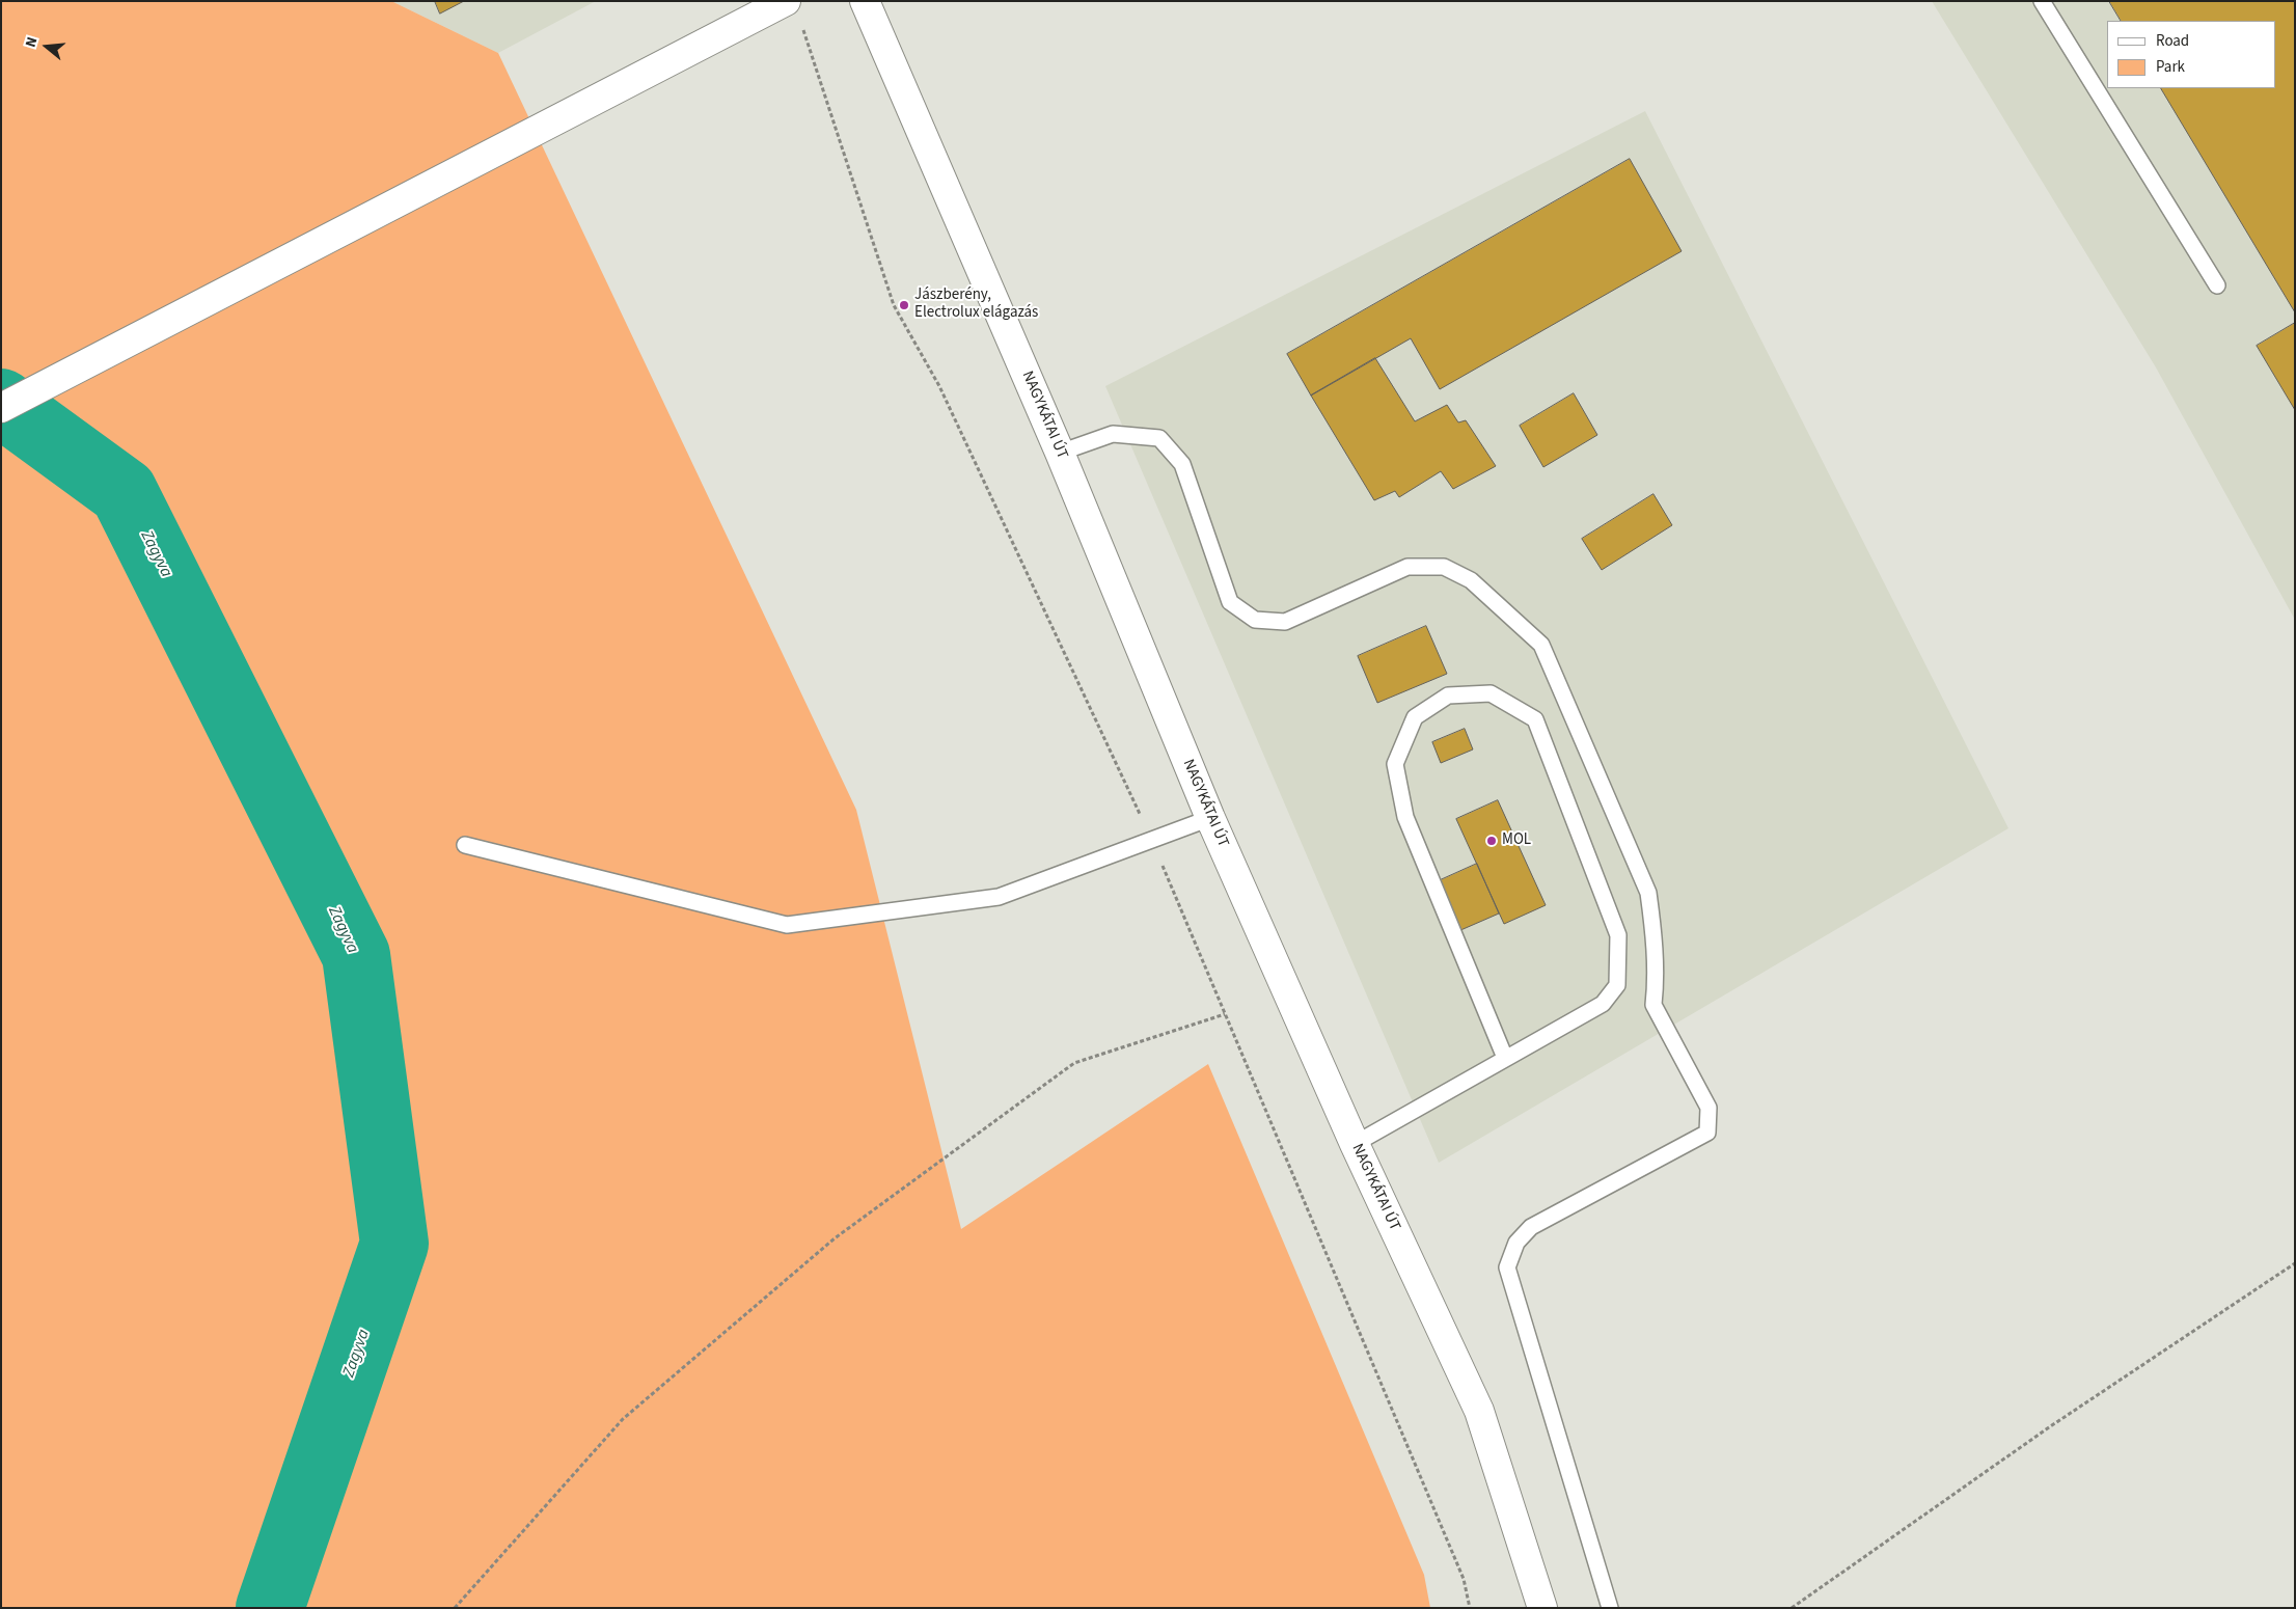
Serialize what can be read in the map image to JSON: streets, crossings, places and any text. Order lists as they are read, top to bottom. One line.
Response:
{"streets":{"street":["NAGYKÁTAI ÚT"]},"water":["Zagyva"],"places":["Jászberény, Electrolux elágazás","MOL"],"legend":["Road","Park"],"north":"left"}
